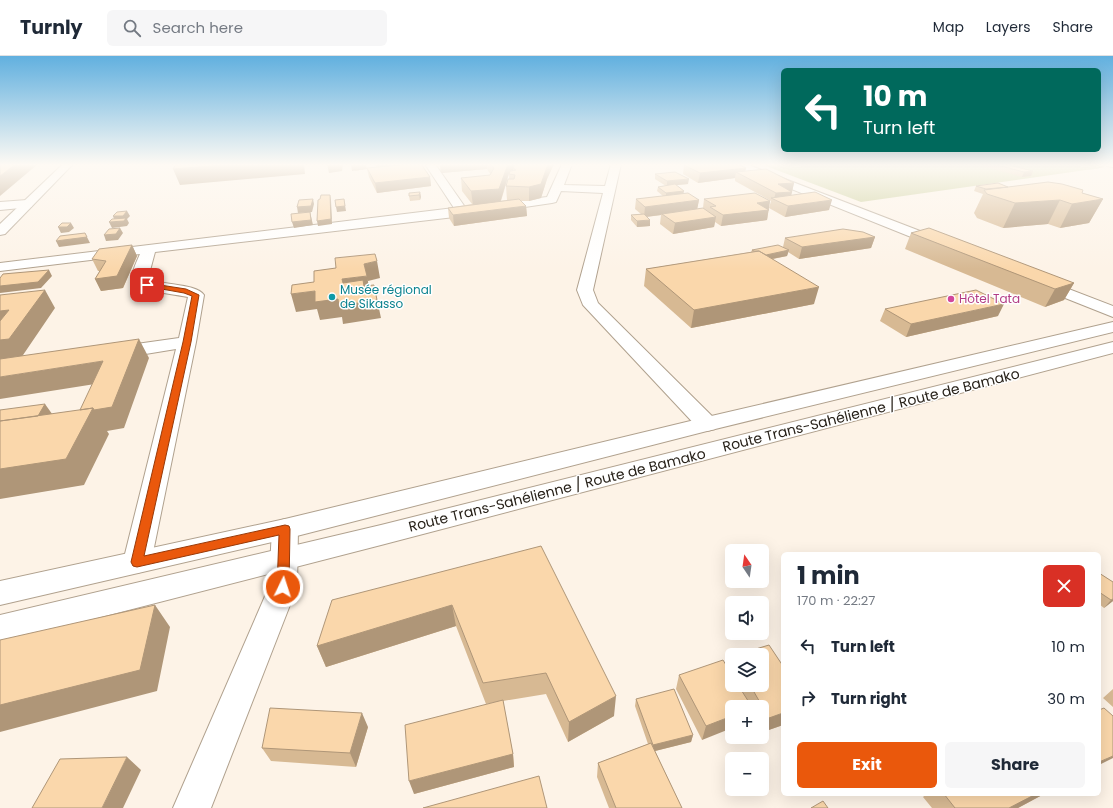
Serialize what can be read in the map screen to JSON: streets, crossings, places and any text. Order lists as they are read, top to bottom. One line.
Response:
{"streets":{"main road":["Route Trans-Sahélienne / Route de Bamako"]},"places":["Musée régional de Sikasso","Hôtel Tata"],"north":"top","page":{"header":"Turnly","search":"Search here","nav":["Map","Layers","Share"],"turn":["10 m","Turn left"],"map_buttons":["+","−"],"heading":["1 min","170 m · 22:27"],"list":[{"name":"Turn left","value":"10 m"},{"name":"Turn right","value":"30 m"}],"buttons":["Exit","Share"]}}
